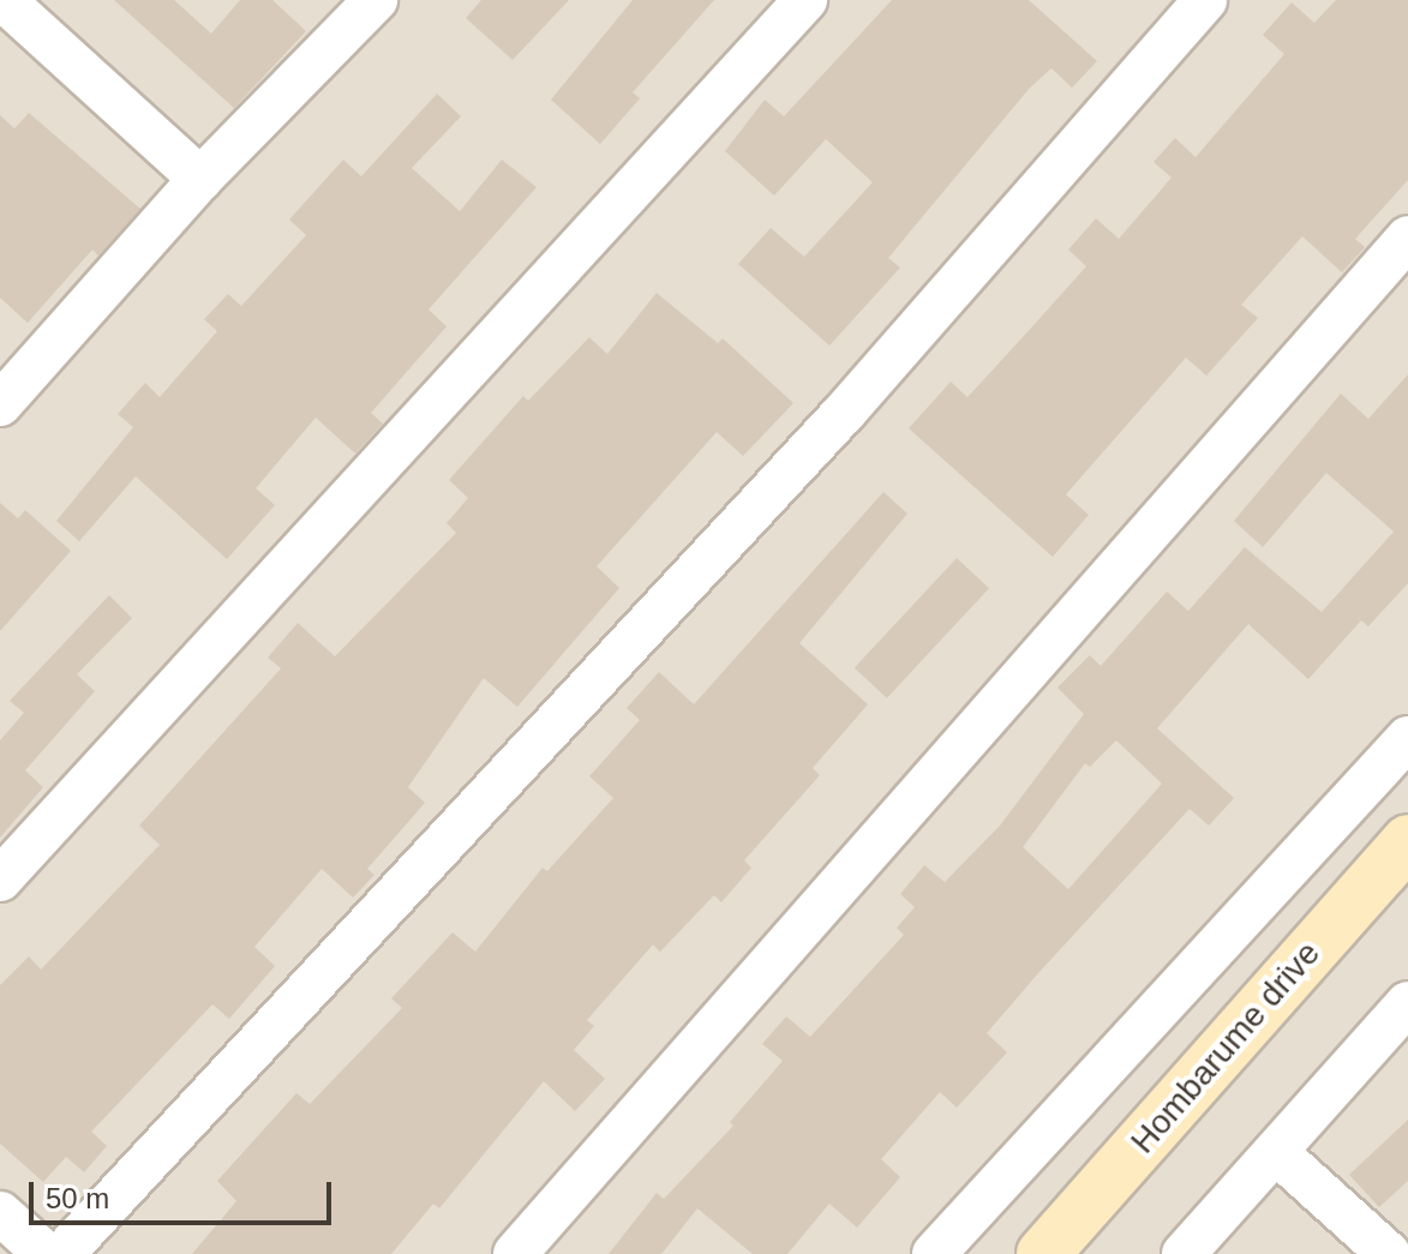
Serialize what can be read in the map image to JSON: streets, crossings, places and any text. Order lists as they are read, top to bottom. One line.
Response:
{"streets":{"street":["Hombarume drive"]},"scale_bar":"50 m"}
